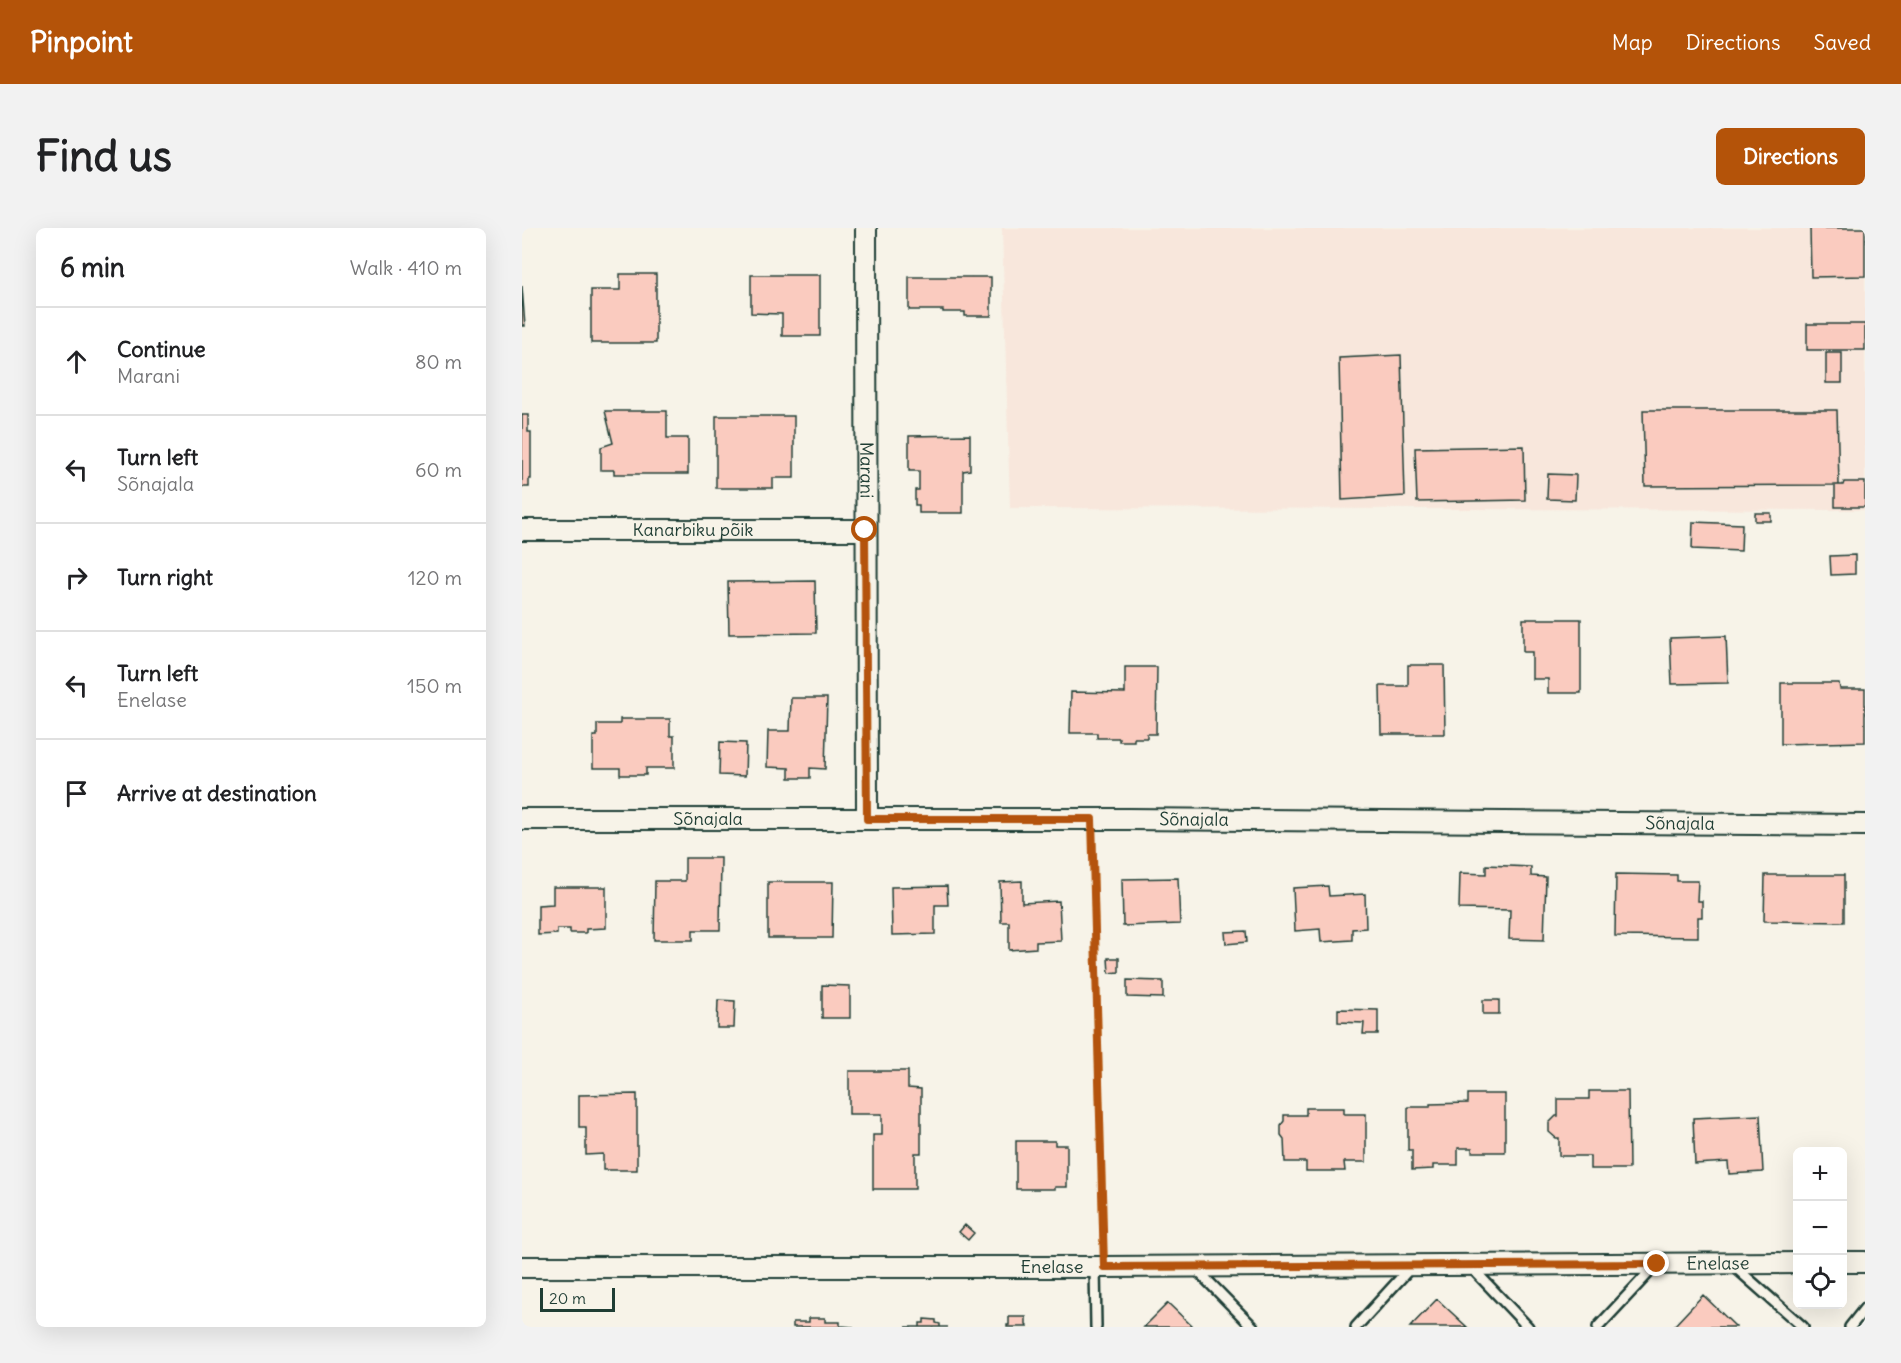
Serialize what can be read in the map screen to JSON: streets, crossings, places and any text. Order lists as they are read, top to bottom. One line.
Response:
{"streets":{"street":["Marani","Kanarbiku põik","Sõnajala","Enelase"]},"crossings":[["Marani","Kanarbiku põik"],["Marani","Sõnajala"]],"scale_bar":"20 m","page":{"header":"Pinpoint","nav":["Map","Directions","Saved"],"buttons":"Directions","title":"Find us","heading":["6 min","Walk · 410 m"],"list":[["Continue","Marani","80 m"],["Turn left","Sõnajala","60 m"],["Turn right","120 m"],["Turn left","Enelase","150 m"],"Arrive at destination"],"map_buttons":["+","−"],"scale":"20 m"}}
